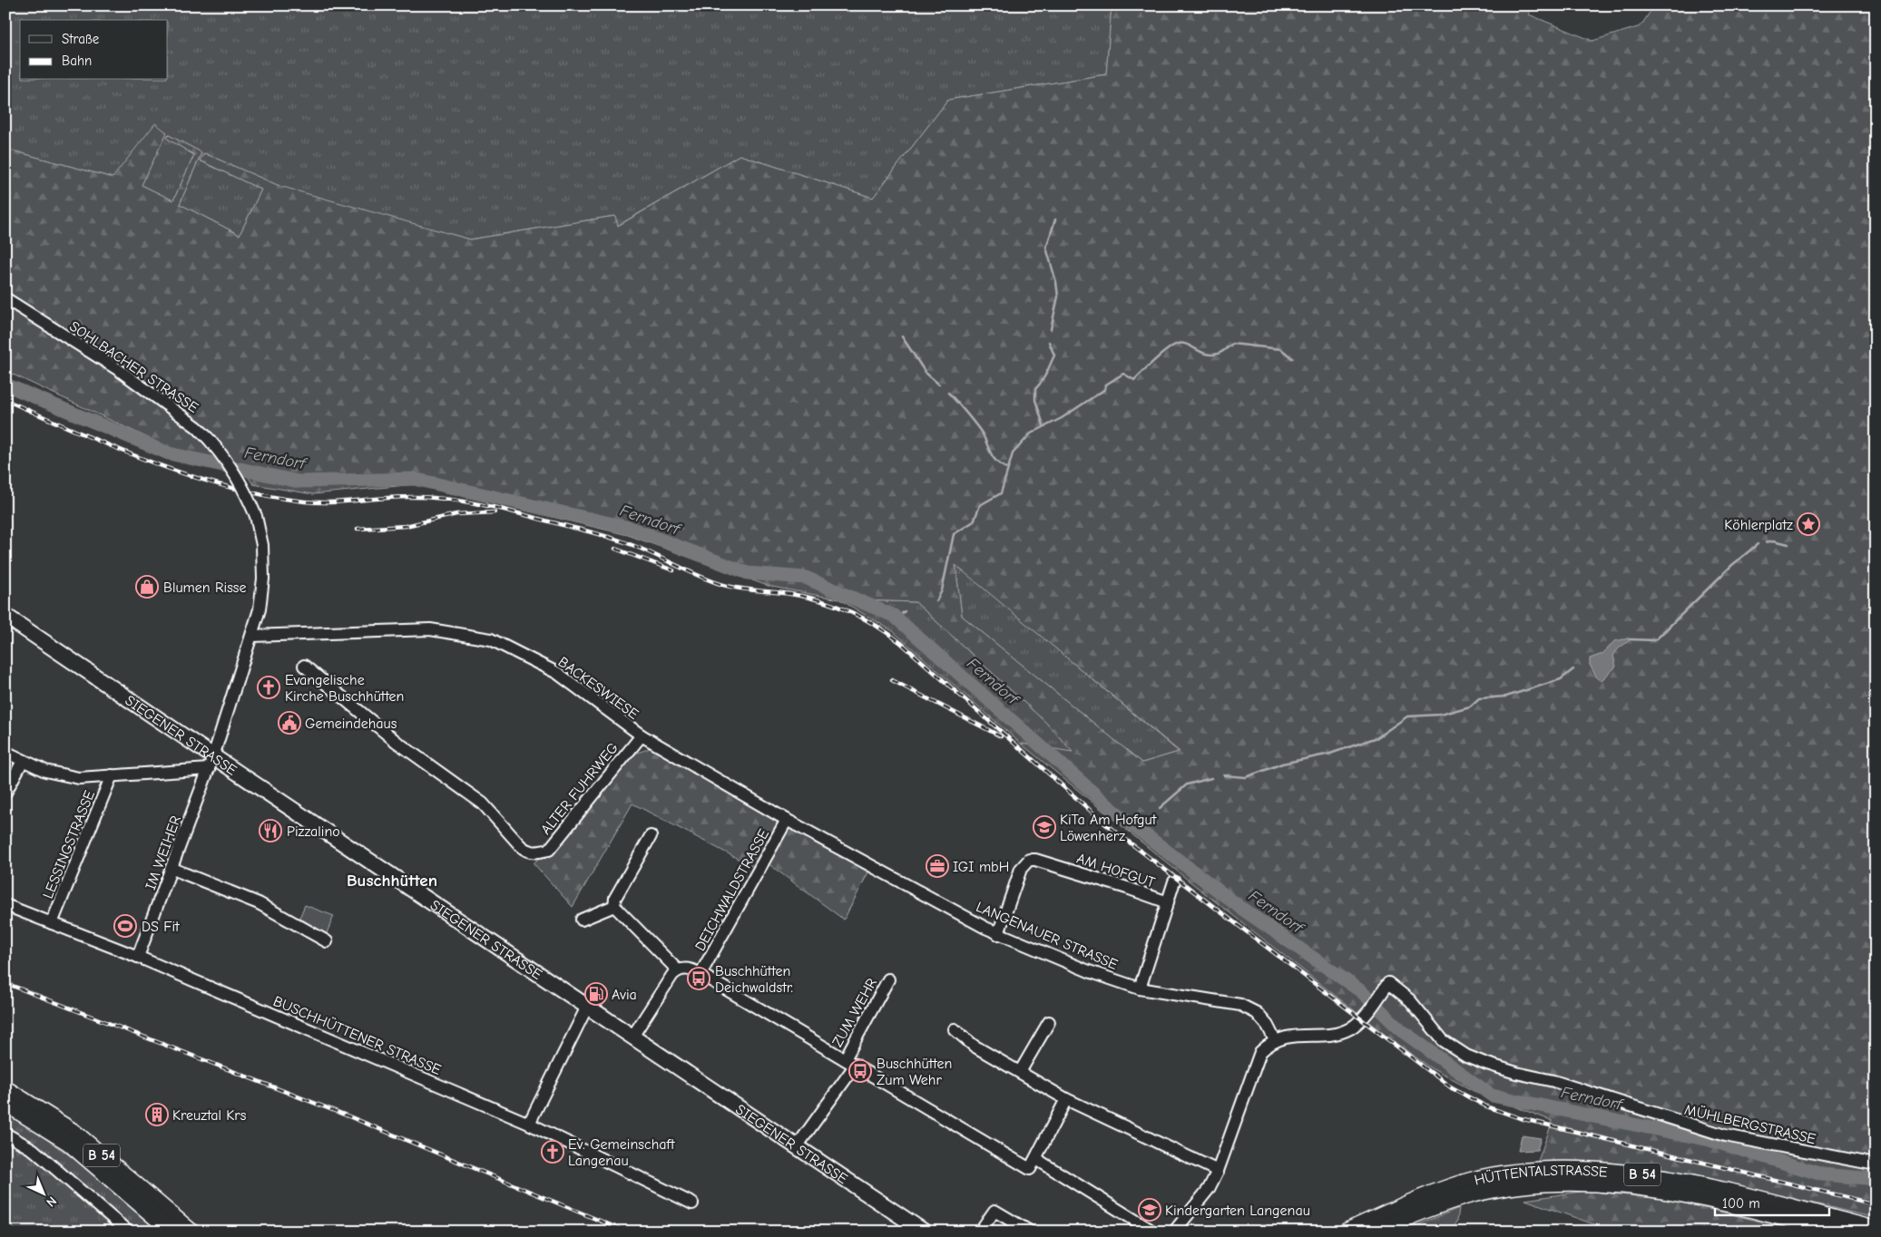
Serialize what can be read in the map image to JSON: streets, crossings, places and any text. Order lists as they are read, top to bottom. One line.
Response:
{"streets":{"highway":["B 54","HÜTTENTALSTRASSE"],"main road":["SIEGENER STRASSE"],"street":["SOHLBACHER STRASSE","BACKESWIESE","ALTER FUHRWEG","LESSINGSTRASSE","IM WEIHER","AM HOFGUT","DEICHWALDSTRASSE","LANGENAUER STRASSE","ZUM WEHR","BUSCHHÜTTENER STRASSE","MÜHLBERGSTRASSE"]},"crossings":[["SOHLBACHER STRASSE","BACKESWIESE"],["SOHLBACHER STRASSE","SIEGENER STRASSE"],["SOHLBACHER STRASSE","IM WEIHER"],["BACKESWIESE","ALTER FUHRWEG"],["BACKESWIESE","DEICHWALDSTRASSE"],["BACKESWIESE","LANGENAUER STRASSE"],["SIEGENER STRASSE","IM WEIHER"],["SIEGENER STRASSE","ZUM WEHR"],["LESSINGSTRASSE","BUSCHHÜTTENER STRASSE"],["IM WEIHER","BUSCHHÜTTENER STRASSE"],["AM HOFGUT","LANGENAUER STRASSE"],["LANGENAUER STRASSE","MÜHLBERGSTRASSE"]],"districts":["Buschhütten"],"water":["Ferndorf"],"places":{"place":["Köhlerplatz"],"shop":["Blumen Risse"],"church":["Evangelische Kirche Buschhütten","Ev. Gemeinschaft Langenau"],"public building":["Gemeindehaus"],"school or university":["KiTa Am Hofgut Löwenherz","Kindergarten Langenau"],"restaurant":["Pizzalino"],"office":["IGI mbH"],"sports":["DS Fit"],"bus stop":["Buschhütten Deichwaldstr.","Buschhütten Zum Wehr"],"fuel station":["Avia"],"building":["Kreuztal Krs"]},"legend":["Straße","Bahn"],"scale_bar":"100 m","north":"bottom right"}
